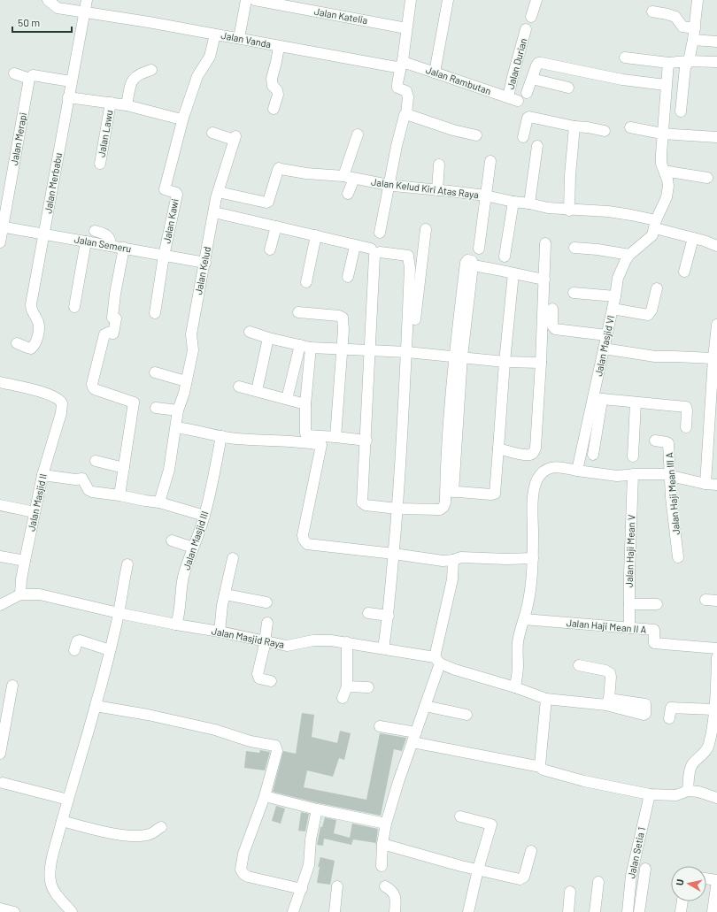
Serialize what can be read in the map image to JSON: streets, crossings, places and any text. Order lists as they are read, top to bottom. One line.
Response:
{"streets":{"street":["Jalan Katelia","Jalan Vanda","Jalan Durian","Jalan Rambutan","Jalan Lawu","Jalan Merapi","Jalan Merbabu","Jalan Kelud Kiri Atas Raya","Jalan Kawi","Jalan Semeru","Jalan Kelud","Jalan Masjid VI","Jalan Haji Mean III A","Jalan Masjid II","Jalan Masjid III","Jalan Haji Mean V","Jalan Haji Mean II A","Jalan Masjid Raya","Jalan Setia 1"]},"crossings":[["Jalan Vanda","Jalan Rambutan"],["Jalan Vanda","Jalan Merbabu"],["Jalan Durian","Jalan Rambutan"],["Jalan Lawu","Jalan Merbabu"],["Jalan Merapi","Jalan Semeru"],["Jalan Merbabu","Jalan Semeru"],["Jalan Kelud Kiri Atas Raya","Jalan Kelud"],["Jalan Kelud Kiri Atas Raya","Jalan Masjid VI"],["Jalan Kawi","Jalan Semeru"],["Jalan Semeru","Jalan Kelud"],["Jalan Masjid II","Jalan Masjid Raya"],["Jalan Masjid III","Jalan Masjid Raya"],["Jalan Haji Mean V","Jalan Haji Mean II A"]],"scale_bar":"50 m","north":"left"}
